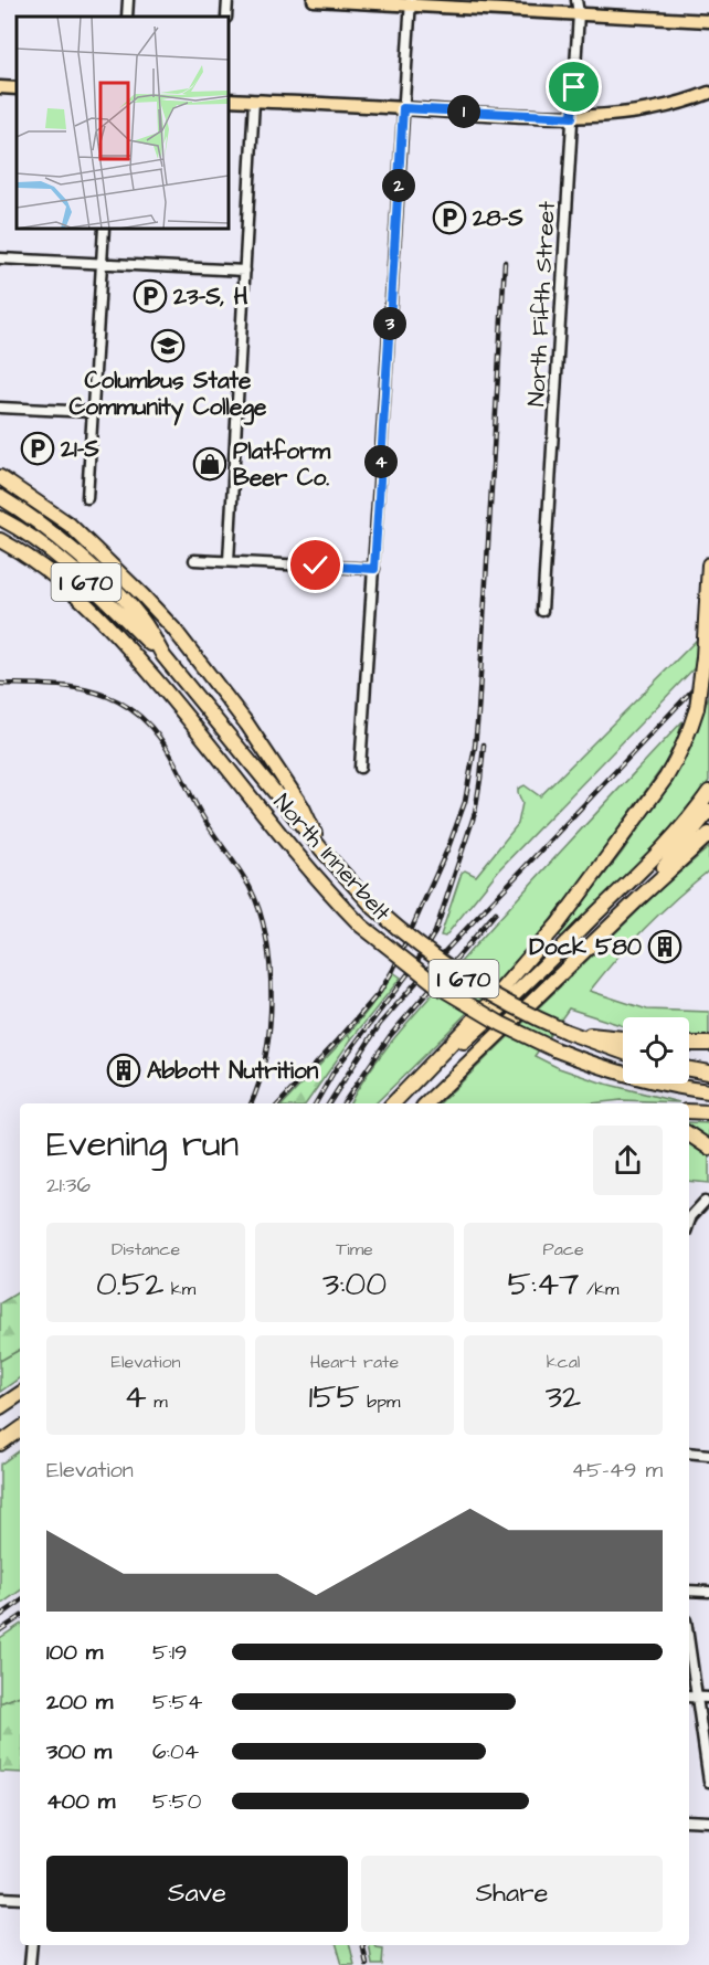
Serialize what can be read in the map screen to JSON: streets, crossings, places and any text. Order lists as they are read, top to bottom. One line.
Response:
{"streets":{"highway":["I 670","North Innerbelt"],"street":["North Fifth Street"]},"crossings":[["I 670","North Innerbelt"]],"places":{"parking":["28-S","23-S, H","21-S"],"school or university":["Columbus State Community College"],"shop":["Platform Beer Co."],"building":["Dock 580","Abbott Nutrition"]},"page":{"pins":["1","2","3","4"],"heading":["Evening run","21:36"],"stats":[["Distance","0.52 km"],["Time","3:00"],["Pace","5:47 /km"],["Elevation","4 m"],["Heart rate","155 bpm"],["kcal","32"]],"chart":["Elevation","45–49 m"],"list":[{"name":"100 m","note":"5:19"},{"name":"200 m","note":"5:54"},{"name":"300 m","note":"6:04"},{"name":"400 m","note":"5:50"}],"buttons":["Save","Share"]}}
